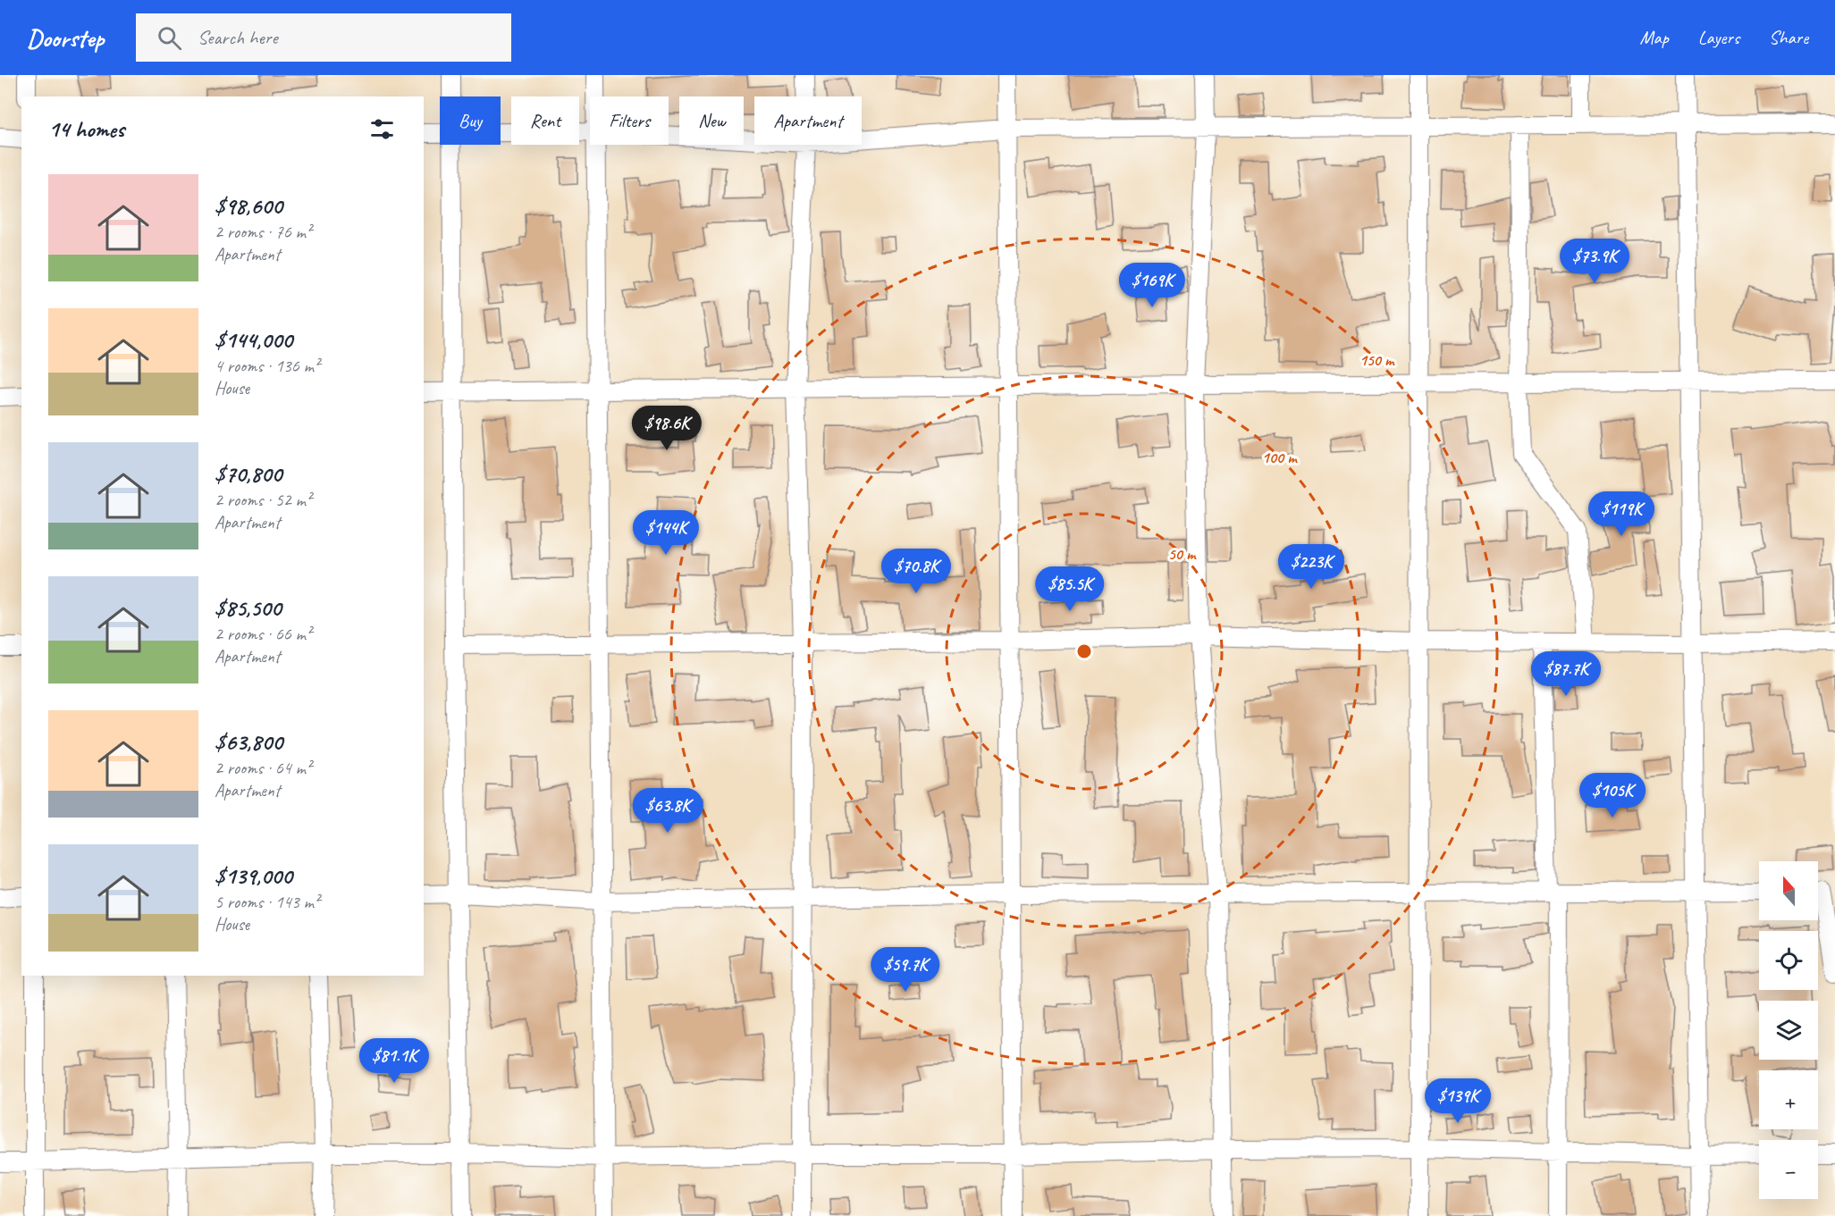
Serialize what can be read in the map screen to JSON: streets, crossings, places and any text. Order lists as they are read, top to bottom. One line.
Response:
{"north":"top","page":{"header":"Doorstep","search":"Search here","nav":["Map","Layers","Share"],"chip":["Buy","Rent","Filters","New","Apartment"],"heading":"14 homes","list":[{"name":"$98,600","note":"2 rooms · 76 m² · Apartment"},{"name":"$144,000","note":"4 rooms · 136 m² · House"},{"name":"$70,800","note":"2 rooms · 52 m² · Apartment"},{"name":"$85,500","note":"2 rooms · 66 m² · Apartment"},{"name":"$63,800","note":"2 rooms · 64 m² · Apartment"},{"name":"$139,000","note":"5 rooms · 143 m² · House"}],"price":["$73.9K","$169K","$98.6K","$119K","$144K","$223K","$70.8K","$85.5K","$87.7K","$105K","$63.8K","$59.7K","$81.1K","$139K"],"map_buttons":["+","−"]},"rings":["150 m","100 m","50 m"]}
